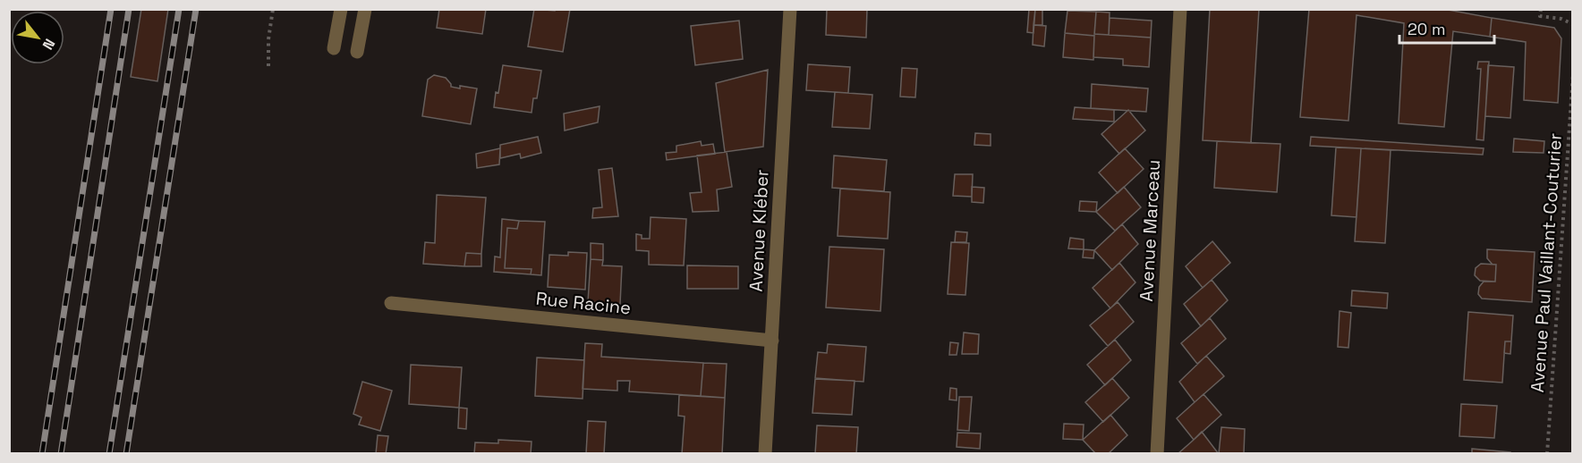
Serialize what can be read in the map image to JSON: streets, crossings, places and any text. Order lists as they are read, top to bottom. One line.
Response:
{"streets":{"street":["Avenue Kléber","Avenue Marceau","Rue Racine"],"path":["Avenue Paul Vaillant-Couturier"]},"crossings":[["Avenue Kléber","Rue Racine"]],"scale_bar":"20 m","north":"bottom right"}
